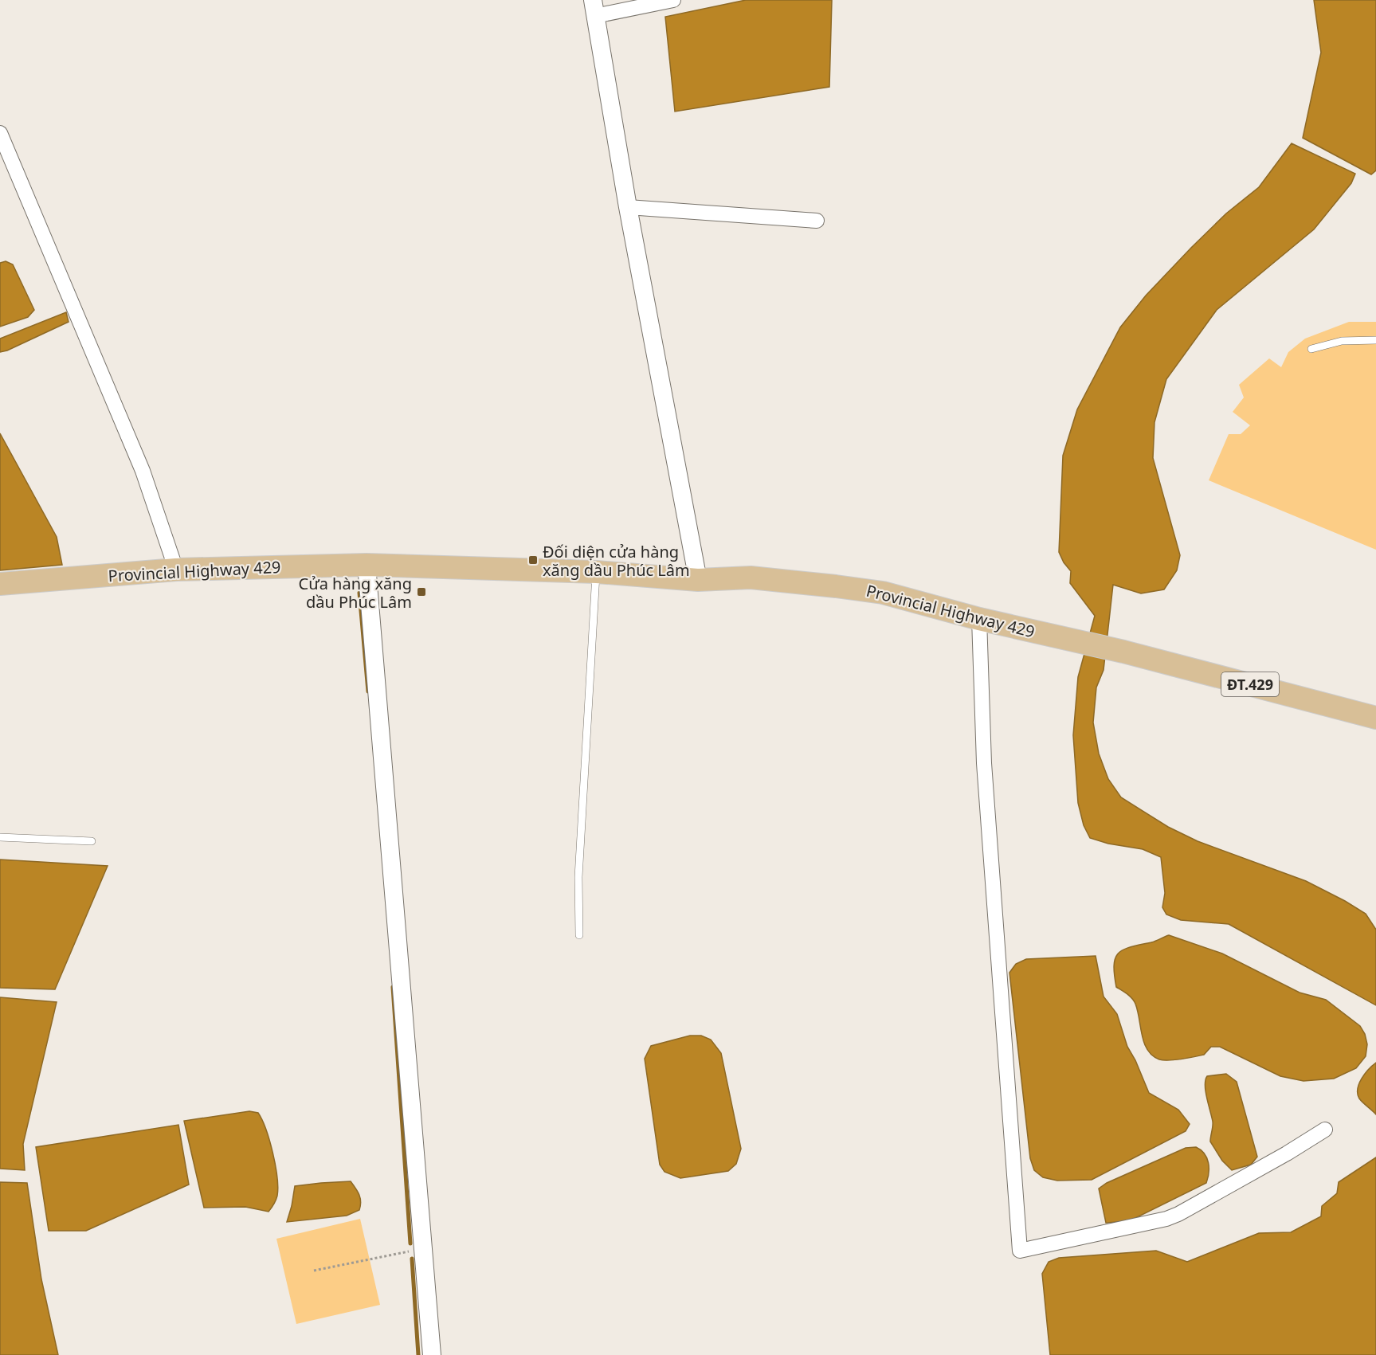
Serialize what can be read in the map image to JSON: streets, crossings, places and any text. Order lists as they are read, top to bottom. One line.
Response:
{"streets":{"main road":["Provincial Highway 429","ĐT.429"]},"places":{"transit":["Đối diện cửa hàng xăng dầu Phúc Lâm","Cửa hàng xăng dầu Phúc Lâm"]}}
